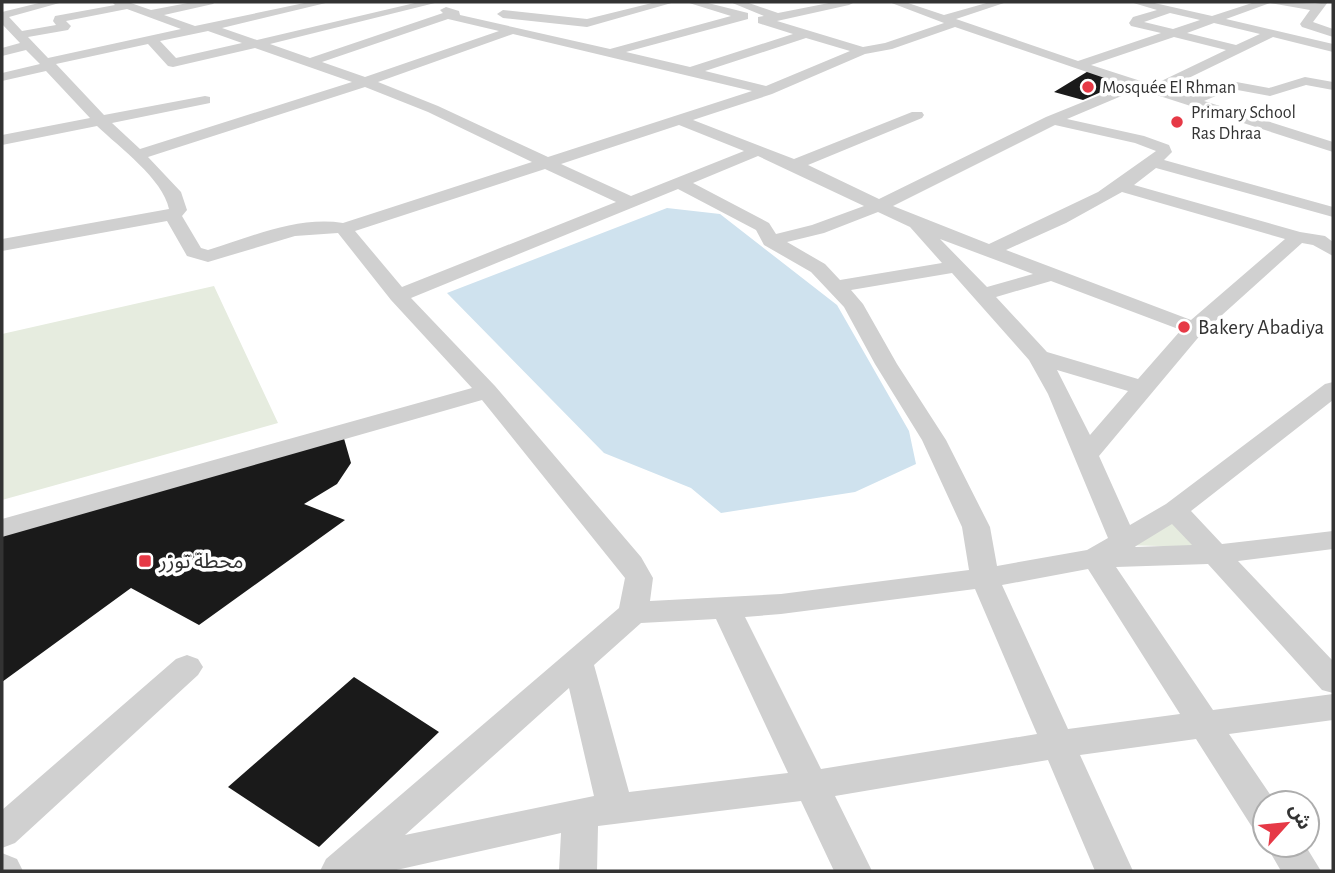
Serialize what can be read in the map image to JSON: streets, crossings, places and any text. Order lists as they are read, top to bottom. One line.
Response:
{"places":{"other":["Mosquée El Rhman","Primary School Ras Dhraa","Bakery Abadiya"],"transit":["محطة توزر"]},"north":"top right"}
